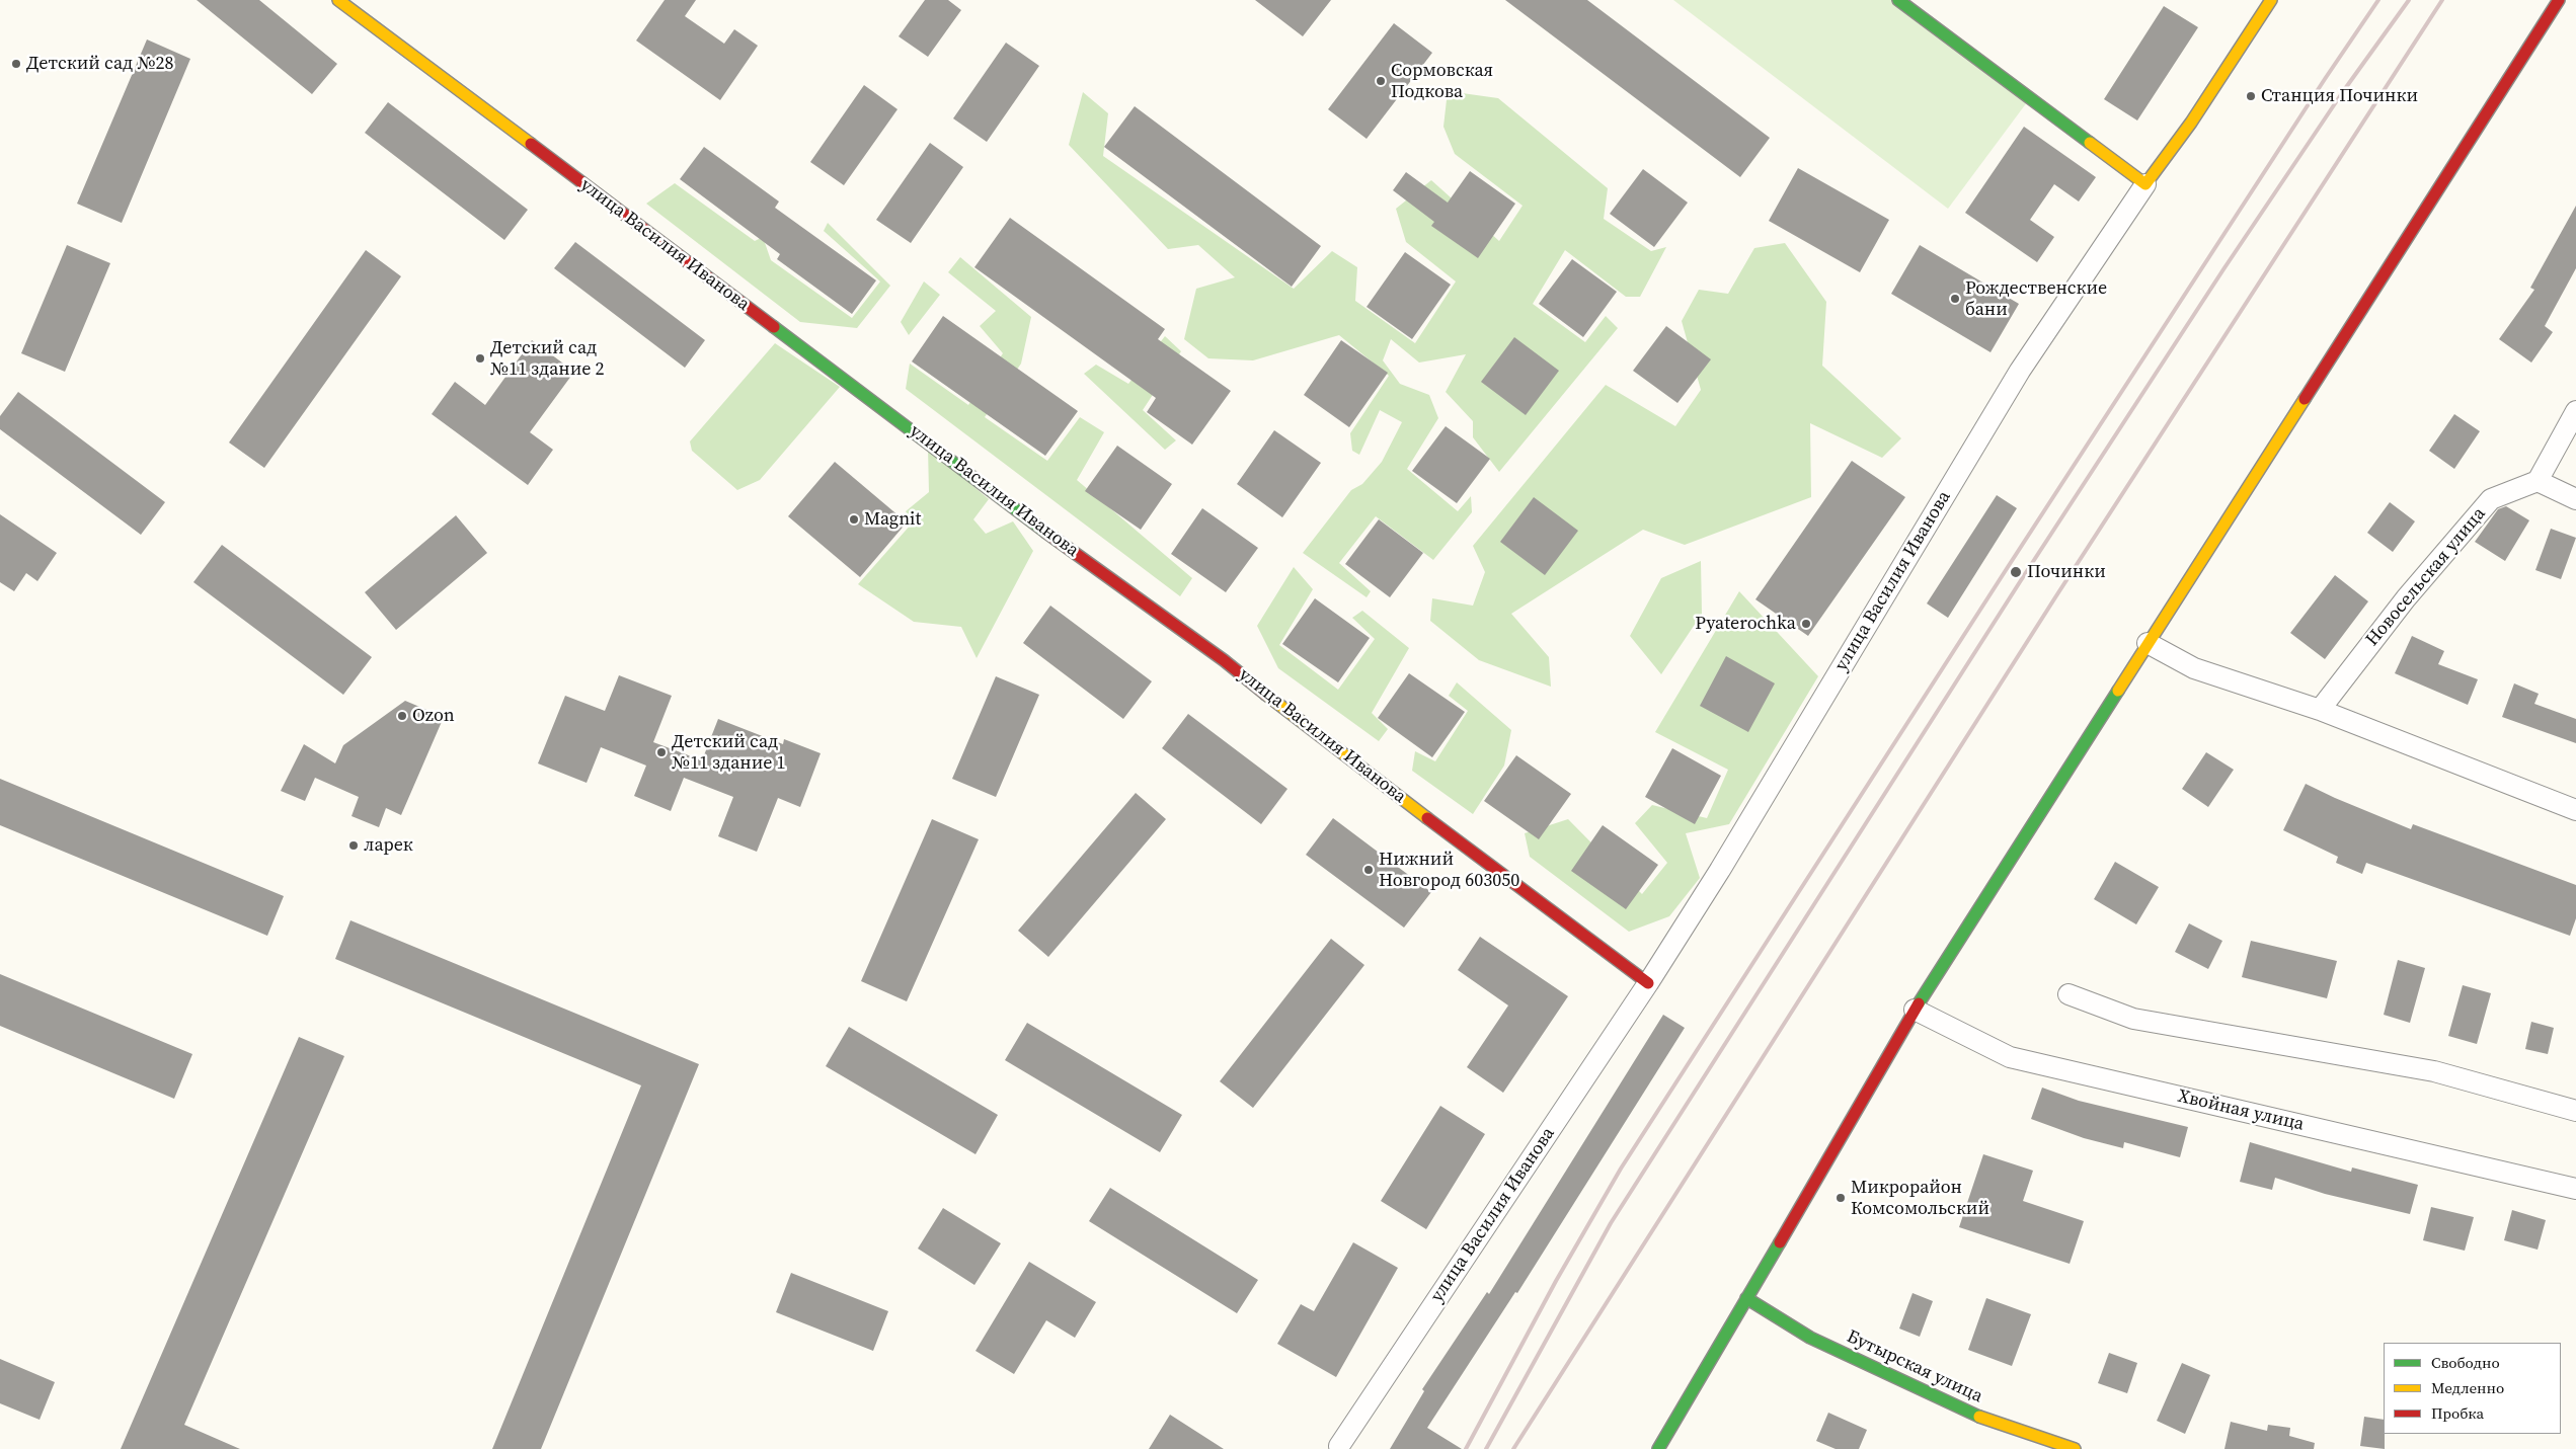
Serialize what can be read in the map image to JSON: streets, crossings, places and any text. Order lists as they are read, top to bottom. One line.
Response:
{"streets":{"street":["улица Василия Иванова","Новосельская улица","Хвойная улица","Бутырская улица"]},"places":["Детский сад №28","Сормовская Подкова","Станция Починки","Рождественские бани","Детский сад №11 здание 2","Magnit","Починки","Pyaterochka","Ozon","Детский сад №11 здание 1","ларек","Нижний Новгород 603050","Микрорайон Комсомольский"],"legend":["Свободно","Медленно","Пробка"]}
